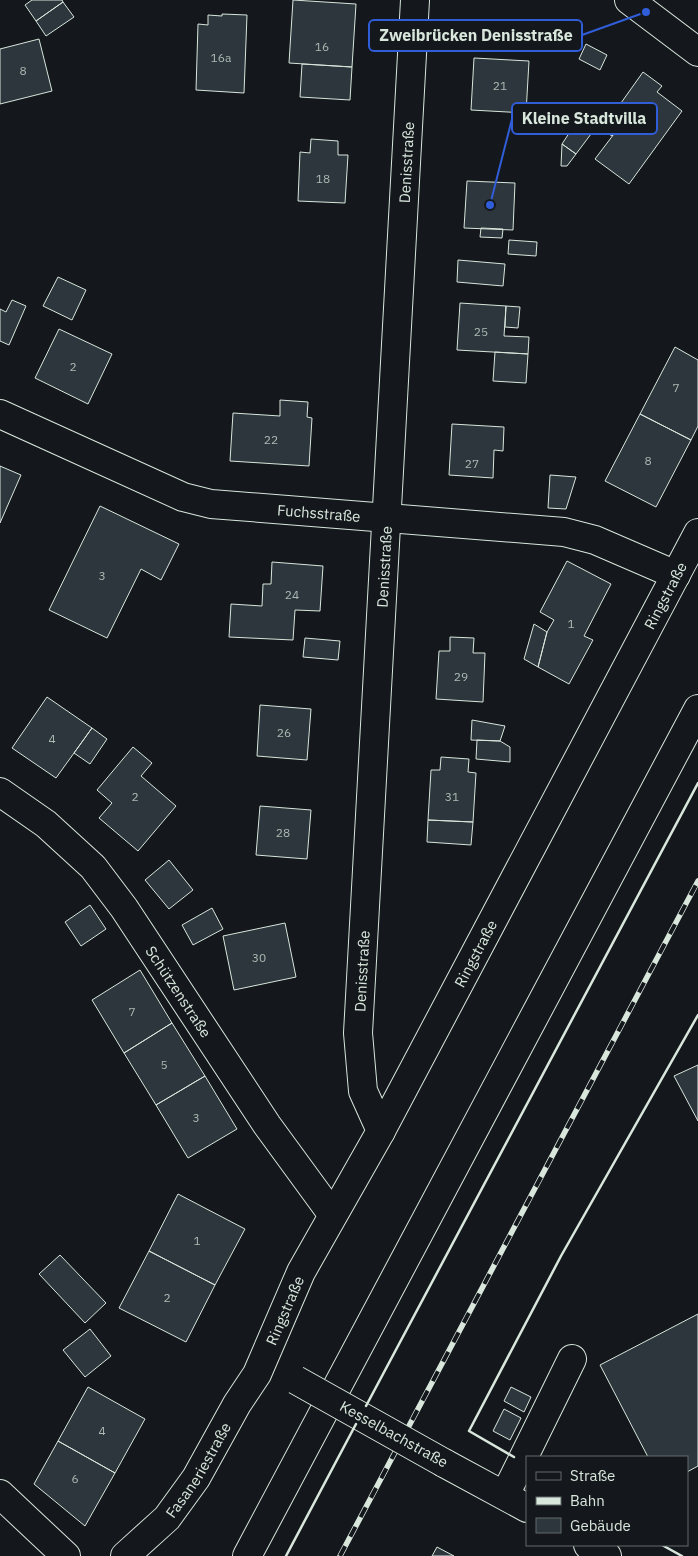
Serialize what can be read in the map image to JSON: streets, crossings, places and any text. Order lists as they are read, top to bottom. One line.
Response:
{"streets":{"street":["Denisstraße","Fuchsstraße","Ringstraße","Schützenstraße","Kesselbachstraße","Fasaneriestraße"]},"crossings":[["Denisstraße","Fuchsstraße"],["Denisstraße","Ringstraße"],["Fuchsstraße","Ringstraße"],["Ringstraße","Schützenstraße"],["Ringstraße","Kesselbachstraße"],["Ringstraße","Fasaneriestraße"],["Kesselbachstraße","Fasaneriestraße"]],"places":["Zweibrücken Denisstraße","Kleine Stadtvilla"],"house_numbers":["16","16a","8","21","18","25","2","7","22","8","27","3","24","1","29","26","4","2","31","28","30","7","5","3","1","2","4","6"],"legend":["Straße","Bahn","Gebäude"]}
